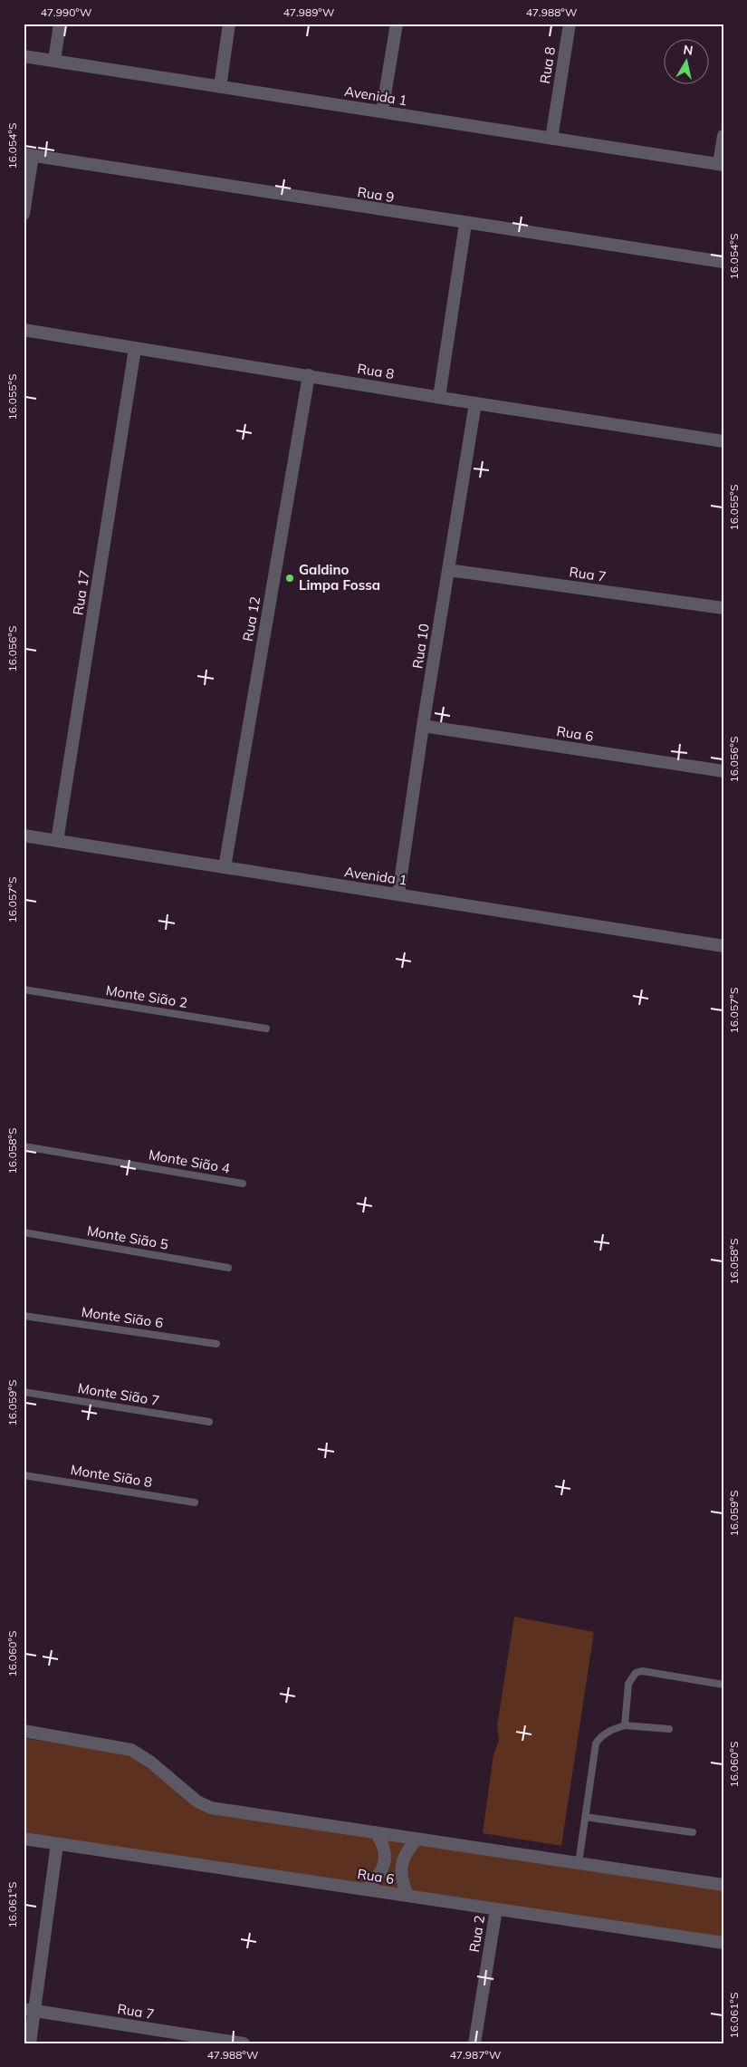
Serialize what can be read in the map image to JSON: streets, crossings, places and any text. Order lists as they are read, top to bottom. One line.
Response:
{"streets":{"street":["Rua 8","Avenida 1","Rua 9","Rua 7","Rua 17","Rua 12","Rua 10","Rua 6","Rua 2"],"lane":["Monte Sião 2","Monte Sião 4","Monte Sião 5","Monte Sião 6","Monte Sião 7","Monte Sião 8"]},"crossings":[["Rua 8","Avenida 1"],["Rua 8","Rua 17"],["Rua 8","Rua 12"],["Rua 8","Rua 10"],["Avenida 1","Rua 17"],["Avenida 1","Rua 12"],["Avenida 1","Rua 10"],["Rua 7","Rua 10"],["Rua 10","Rua 6"],["Rua 6","Rua 2"]],"places":["Galdino Limpa Fossa"],"north":"top","coordinates":["47.990°W","47.989°W","47.988°W","16.054°S","16.055°S","16.056°S","16.057°S","16.058°S","16.059°S","16.060°S","16.061°S","47.987°W"]}
